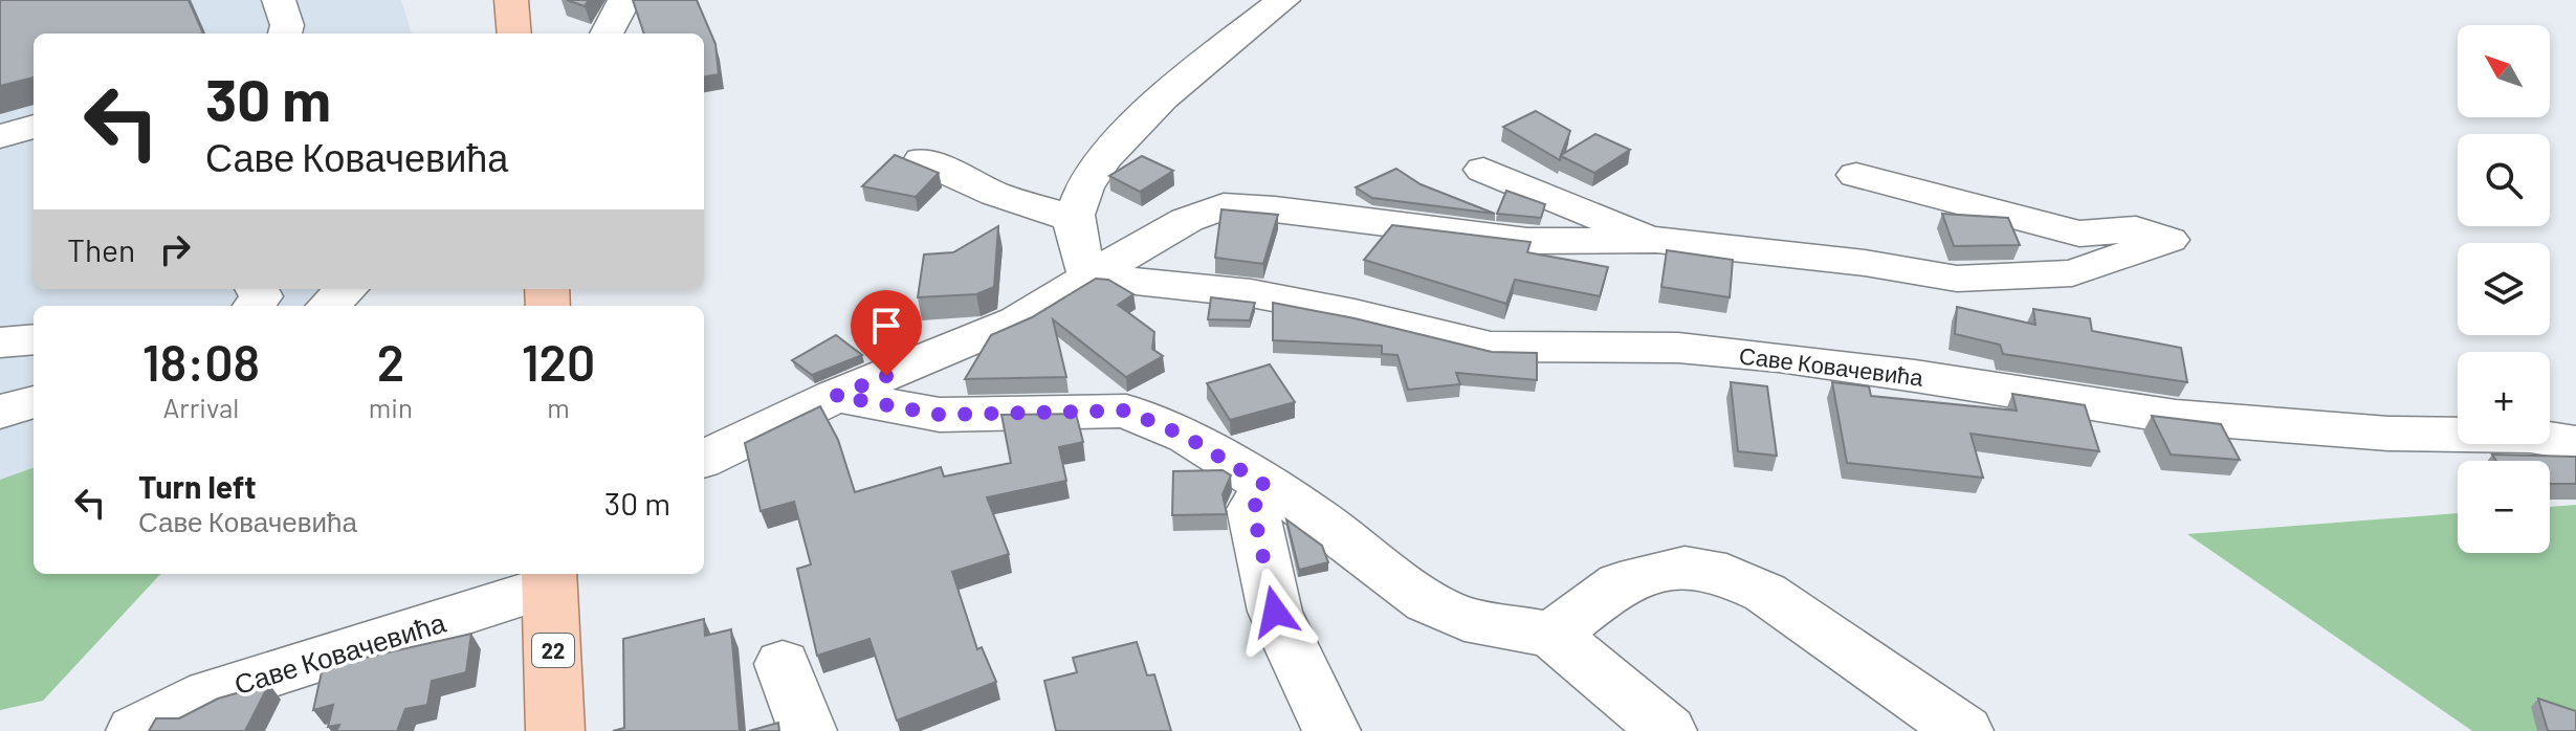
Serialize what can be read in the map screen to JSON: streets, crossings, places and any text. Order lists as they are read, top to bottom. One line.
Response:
{"streets":{"main road":["Саве Ковачевића","22"]},"north":"top left","page":{"map_buttons":["+","−"],"turn":["30 m","Саве Ковачевића"],"then":"Then","eta":["18:08","Arrival","2","min","120","m"],"list":[{"name":"Turn left","note":"Саве Ковачевића","value":"30 m"}]}}
